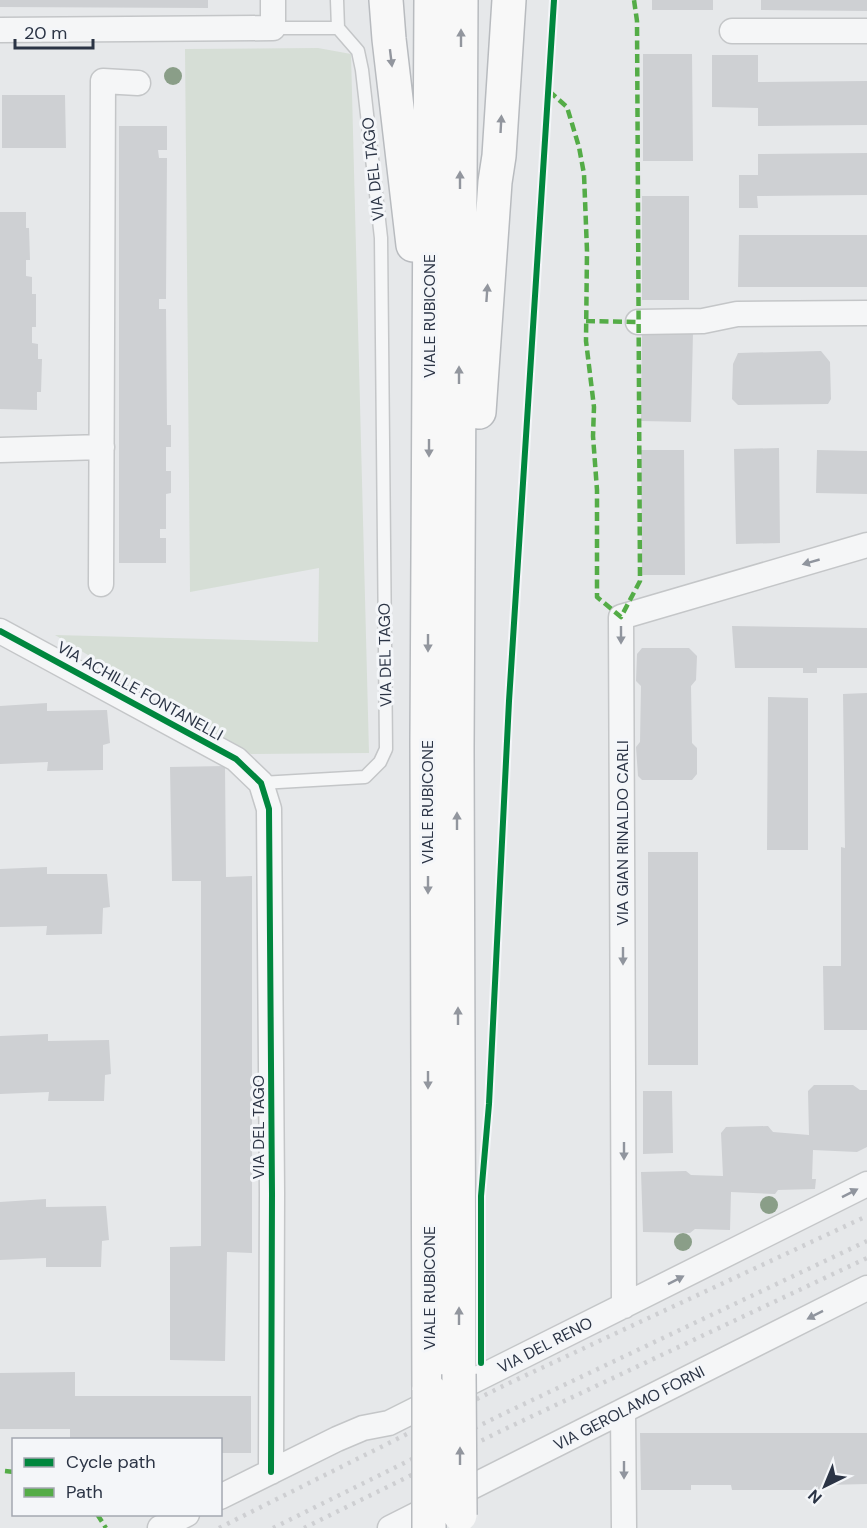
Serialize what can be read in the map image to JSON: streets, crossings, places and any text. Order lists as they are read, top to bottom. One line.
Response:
{"streets":{"highway":["VIALE RUBICONE"],"street":["VIA DEL TAGO","VIA ACHILLE FONTANELLI","VIA GIAN RINALDO CARLI","VIA DEL RENO","VIA GEROLAMO FORNI"]},"crossings":[["VIA DEL TAGO","VIA ACHILLE FONTANELLI"],["VIA DEL TAGO","VIA DEL RENO"],["VIA GIAN RINALDO CARLI","VIA DEL RENO"]],"one_way":["VIA GIAN RINALDO CARLI","VIA DEL RENO","VIA GEROLAMO FORNI"],"legend":["Cycle path","Path"],"scale_bar":"20 m","north":"bottom left"}
